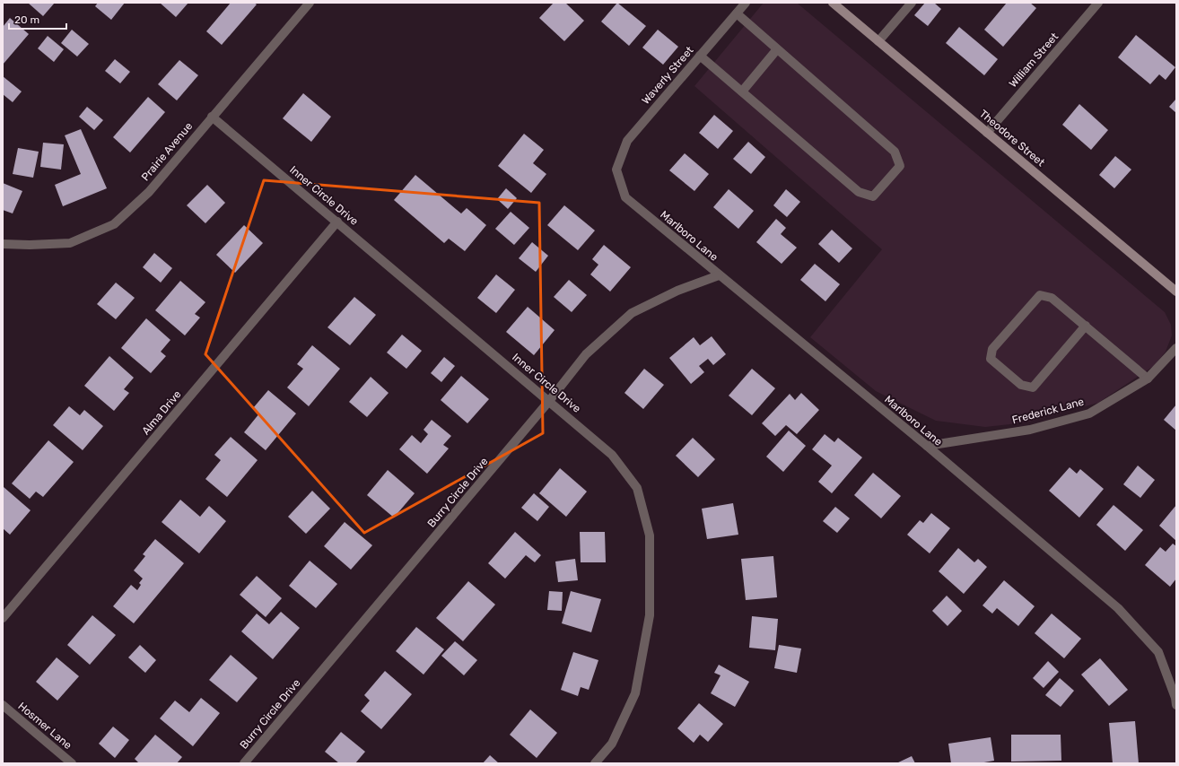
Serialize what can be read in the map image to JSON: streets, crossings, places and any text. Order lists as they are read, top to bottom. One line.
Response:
{"streets":{"main road":["Theodore Street"],"street":["William Street","Waverly Street","Prairie Avenue","Inner Circle Drive","Marlboro Lane","Frederick Lane","Alma Drive","Burry Circle Drive","Hosmer Lane"]},"crossings":[["William Street","Theodore Street"],["Waverly Street","Marlboro Lane"],["Prairie Avenue","Inner Circle Drive"],["Inner Circle Drive","Alma Drive"],["Inner Circle Drive","Burry Circle Drive"],["Marlboro Lane","Frederick Lane"],["Marlboro Lane","Burry Circle Drive"]],"scale_bar":"20 m"}
